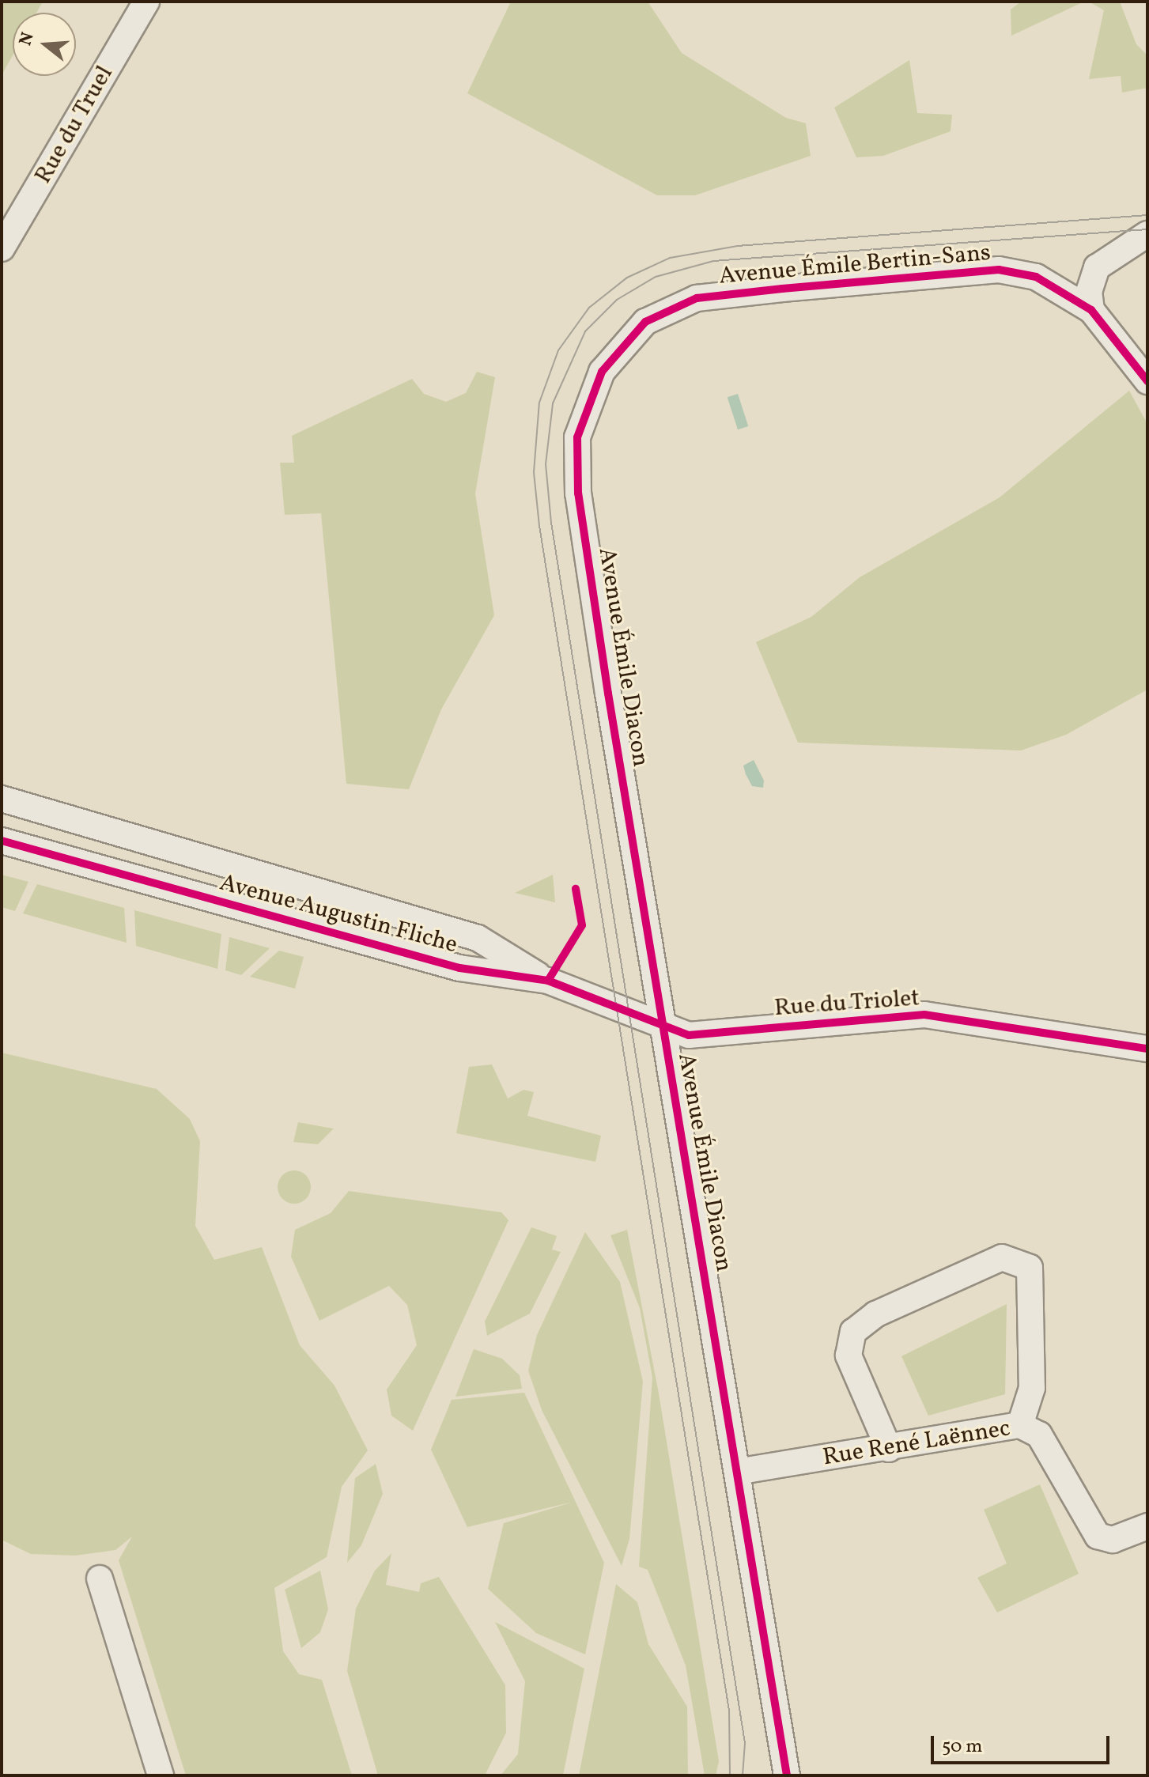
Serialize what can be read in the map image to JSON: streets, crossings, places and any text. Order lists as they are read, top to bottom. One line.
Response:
{"streets":{"street":["Rue du Truel","Avenue Émile Bertin-Sans","Avenue Émile Diacon","Avenue Augustin Fliche","Rue du Triolet","Rue René Laënnec"]},"crossings":[["Avenue Émile Bertin-Sans","Avenue Émile Diacon"],["Avenue Émile Diacon","Avenue Augustin Fliche"],["Avenue Émile Diacon","Rue du Triolet"],["Avenue Émile Diacon","Rue René Laënnec"],["Avenue Augustin Fliche","Rue du Triolet"]],"scale_bar":"50 m","north":"left"}
